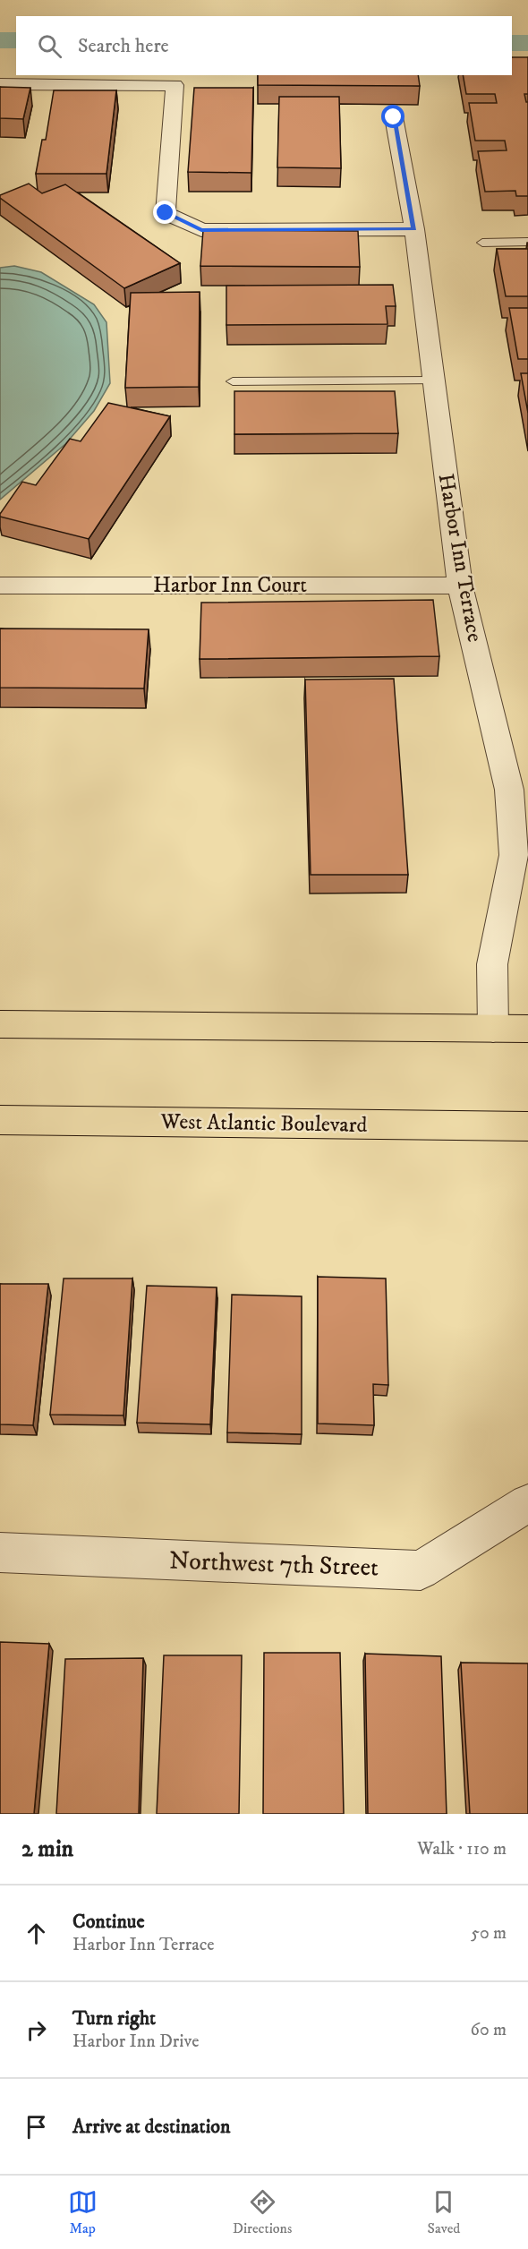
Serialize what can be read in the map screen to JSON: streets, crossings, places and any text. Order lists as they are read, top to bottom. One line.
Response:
{"streets":{"main road":["West Atlantic Boulevard"],"street":["Harbor Inn Terrace","Harbor Inn Court","Northwest 7th Street"]},"crossings":[["Harbor Inn Terrace","Harbor Inn Court"]],"page":{"search":"Search here","heading":["2 min","Walk · 110 m"],"list":[["Continue","Harbor Inn Terrace","50 m"],["Turn right","Harbor Inn Drive","60 m"],"Arrive at destination"],"nav":["Map","Directions","Saved"]}}
